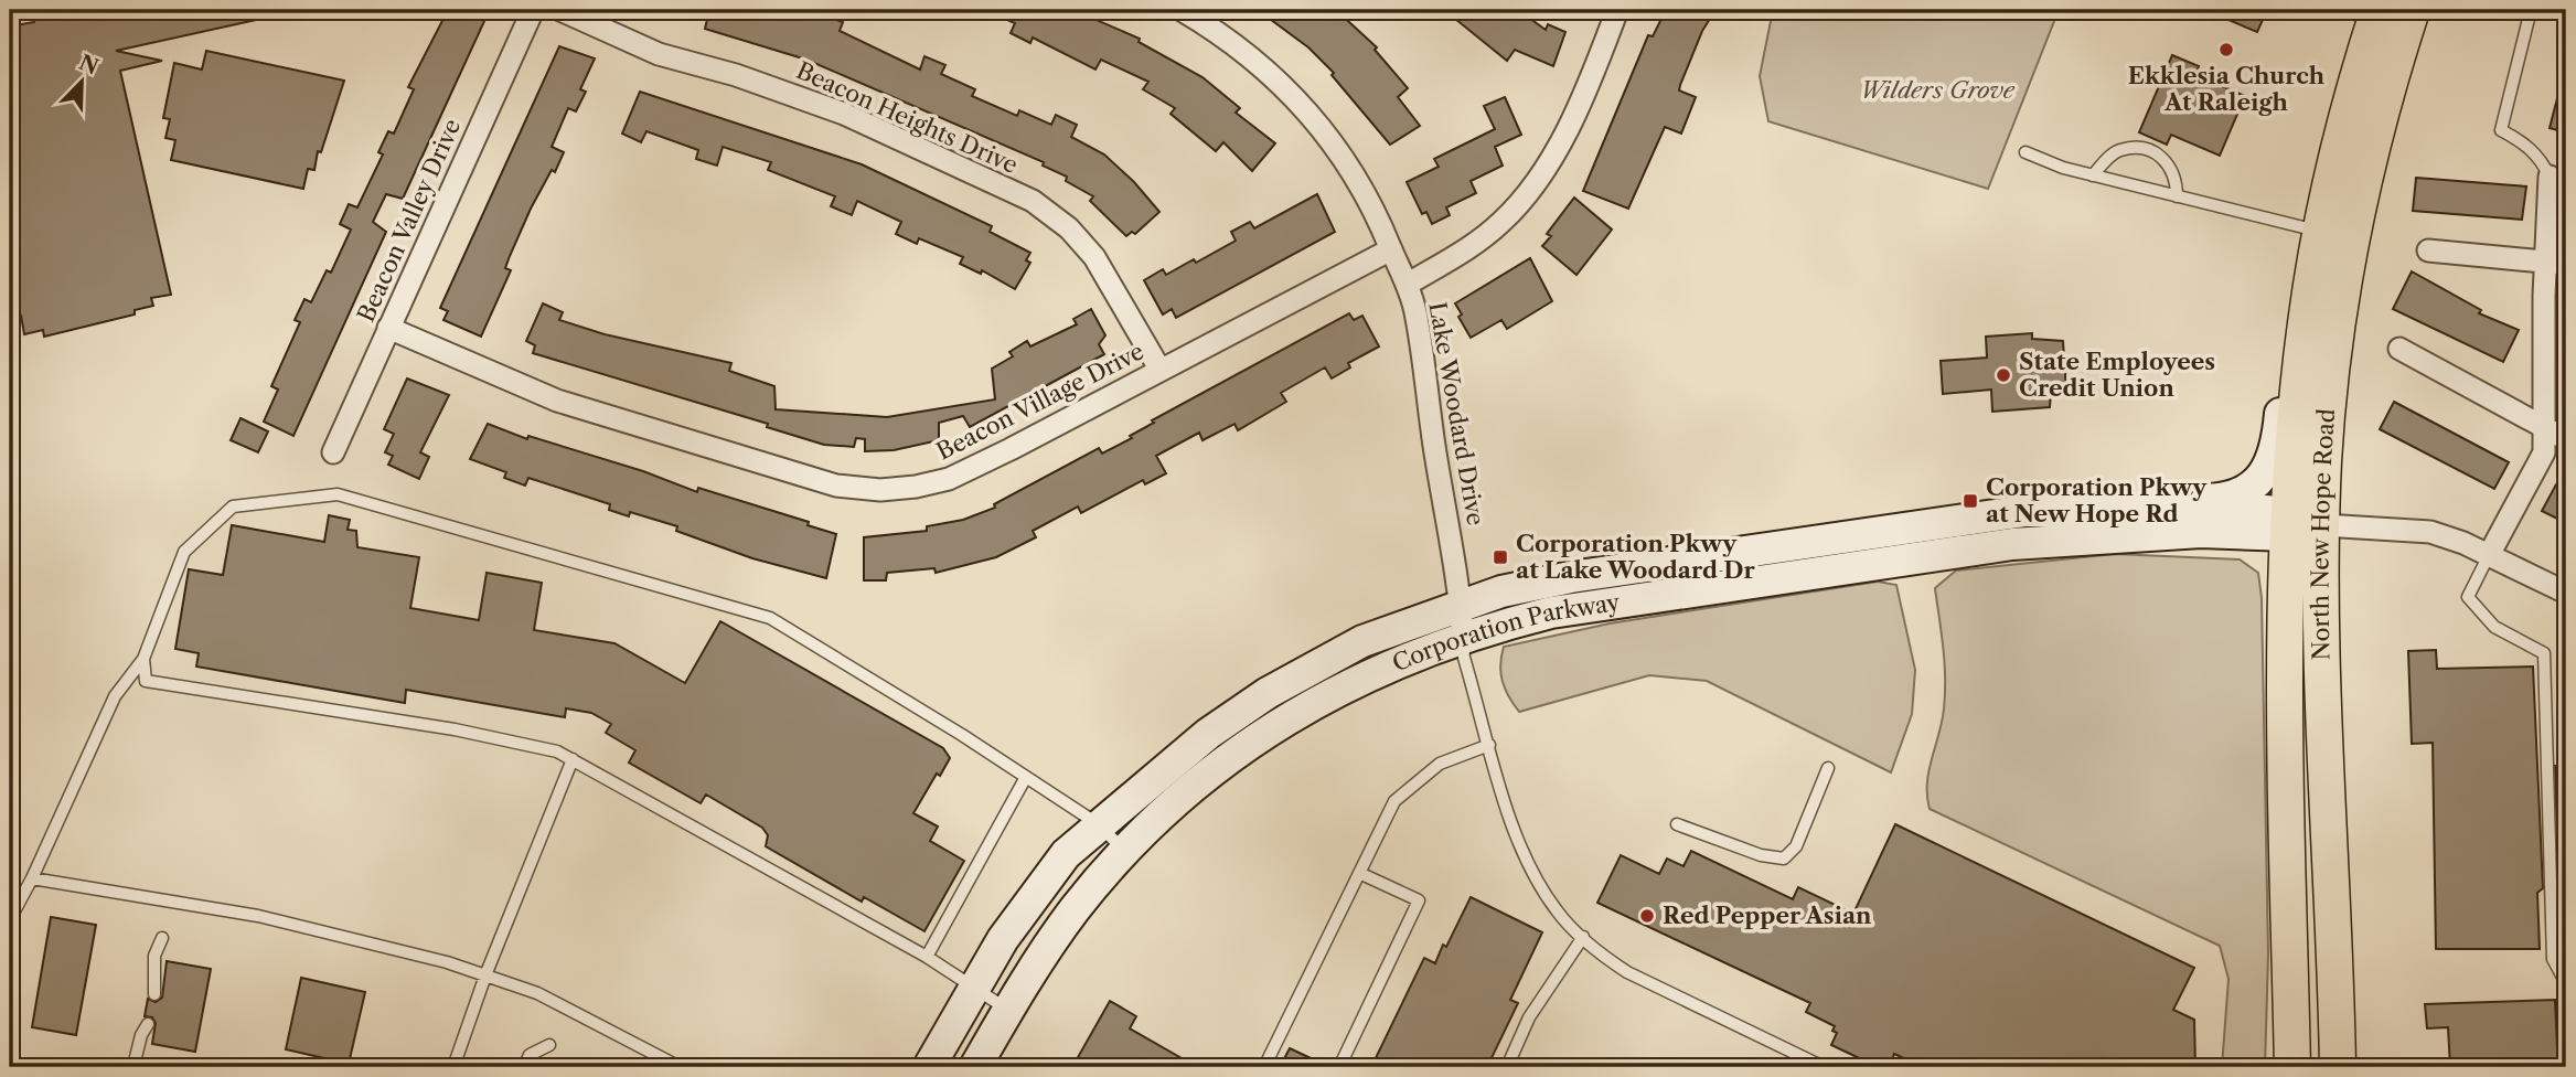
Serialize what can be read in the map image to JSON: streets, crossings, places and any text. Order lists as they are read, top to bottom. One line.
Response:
{"streets":{"main road":["North New Hope Road","Corporation Parkway"],"street":["Beacon Heights Drive","Beacon Valley Drive","Beacon Village Drive","Lake Woodard Drive"]},"crossings":[["Beacon Heights Drive","Beacon Village Drive"],["Beacon Valley Drive","Beacon Village Drive"],["Beacon Village Drive","Lake Woodard Drive"],["Lake Woodard Drive","Corporation Parkway"],["North New Hope Road","Corporation Parkway"]],"parks":["Wilders Grove"],"places":{"other":["Ekklesia Church At Raleigh","State Employees Credit Union","Red Pepper Asian"],"transit":["Corporation Pkwy at New Hope Rd","Corporation Pkwy at Lake Woodard Dr"]},"north":"top right"}
